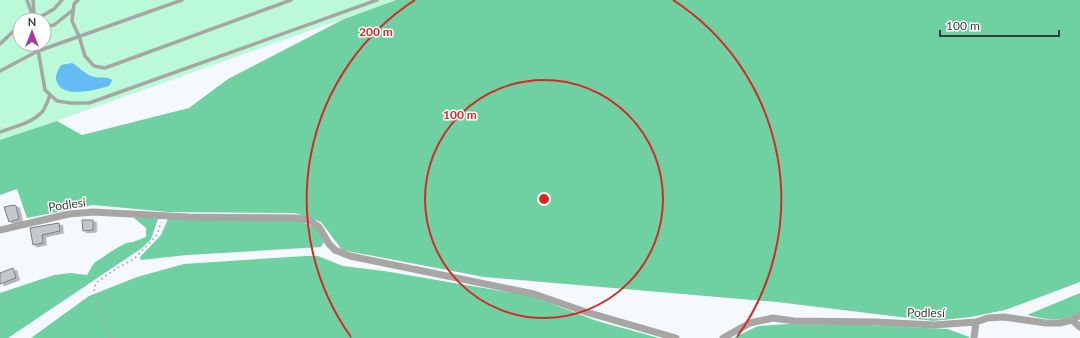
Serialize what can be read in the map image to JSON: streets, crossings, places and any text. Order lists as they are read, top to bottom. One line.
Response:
{"streets":{"street":["Podlesí"]},"scale_bar":"100 m","north":"top","rings":["200 m","100 m"]}
